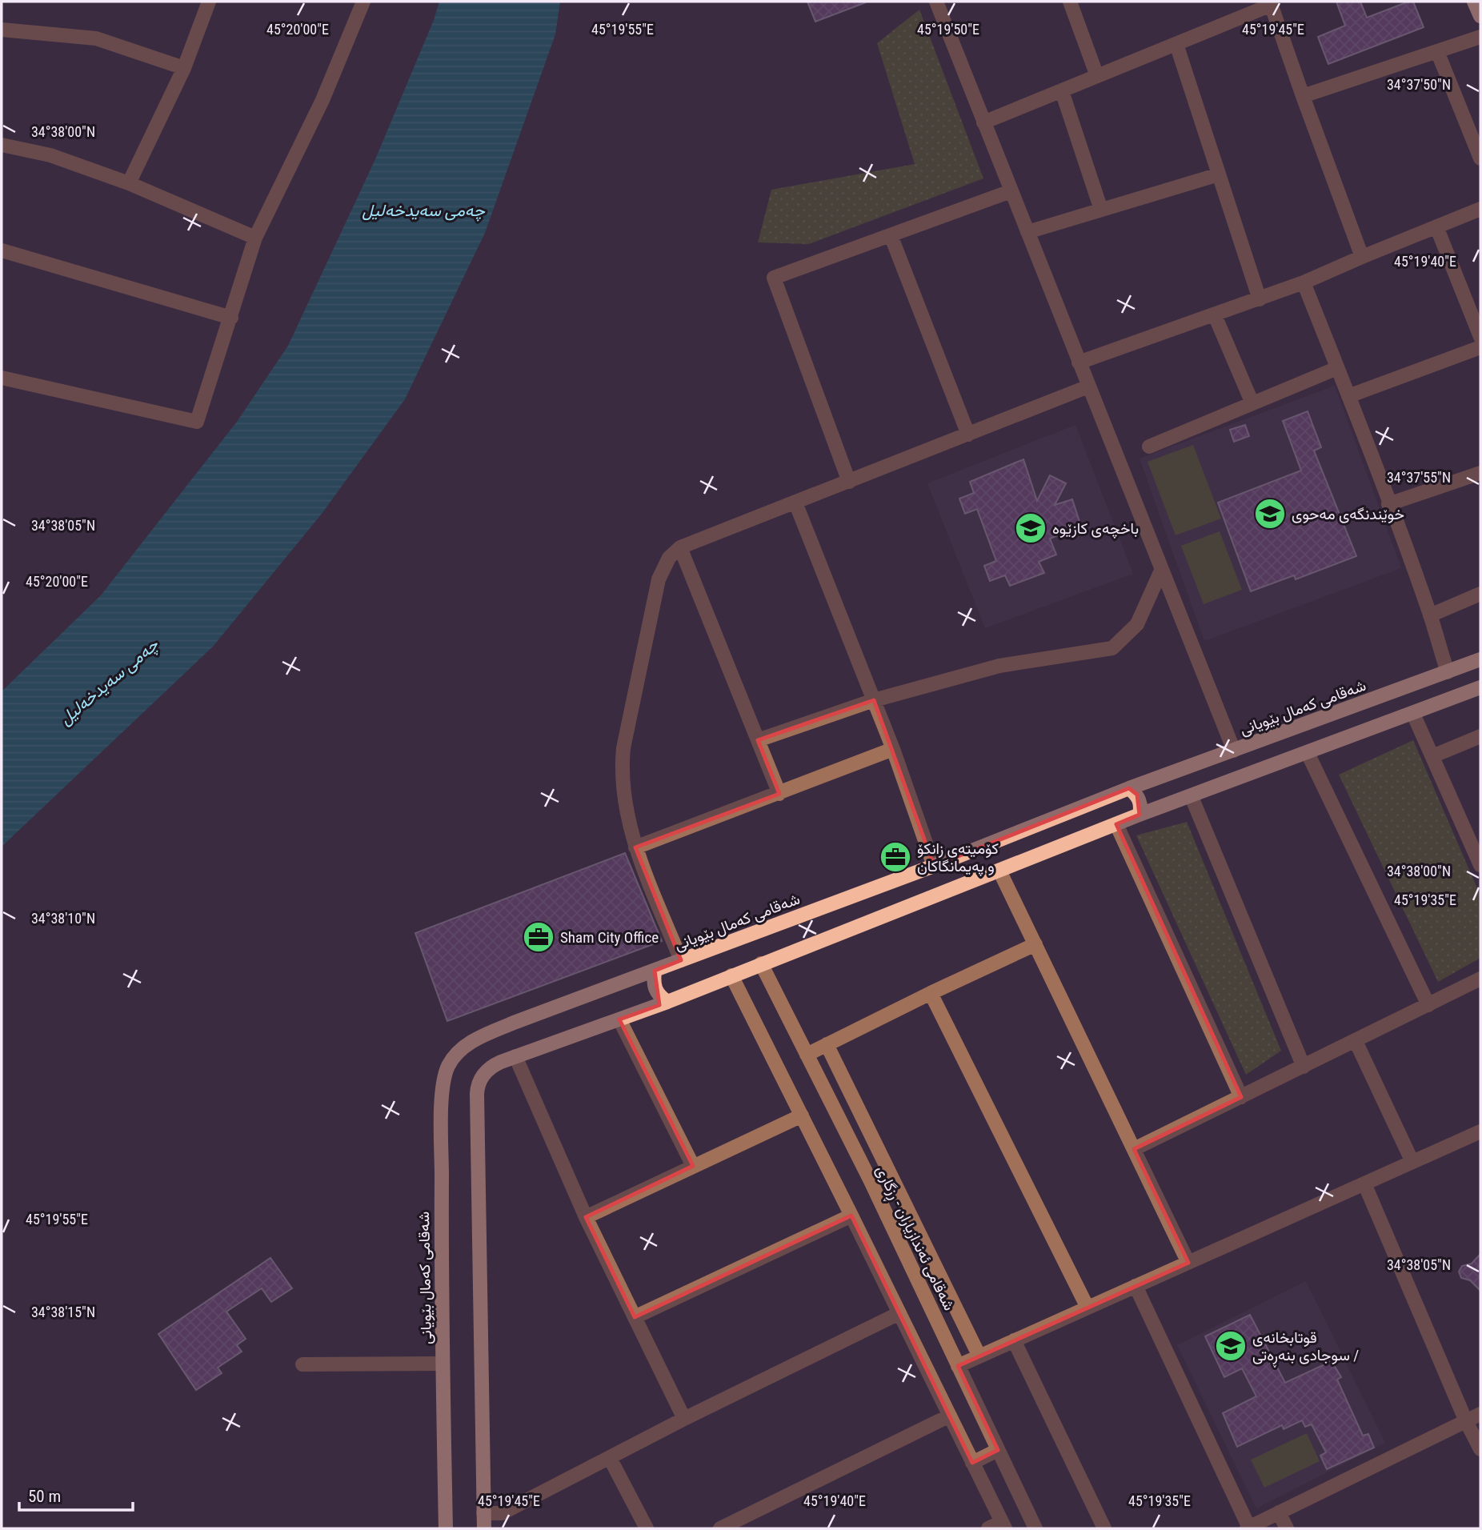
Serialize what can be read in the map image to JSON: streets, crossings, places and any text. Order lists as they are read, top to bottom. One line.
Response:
{"streets":{"main road":["شەقامی کەمال بێویانی"],"street":["شەقامی ئەندازیاران - ڕزگاری"]},"water":["چەمی سەیدخەلیل"],"places":{"school or university":["خوێندنگەی مەحوی","باخچەی کازێوە","قوتابخانەی سوجادی بنەڕەتی /"],"office":["کۆمیتەی زانکۆ و پەیمانگاکان","Sham City Office"]},"scale_bar":"50 m","coordinates":["45°20'00\"E","45°19'55\"E","45°19'50\"E","45°19'45\"E","34°37'50\"N","34°38'00\"N","45°19'40\"E","34°37'55\"N","34°38'05\"N","45°19'35\"E","34°38'10\"N","34°38'15\"N"]}
